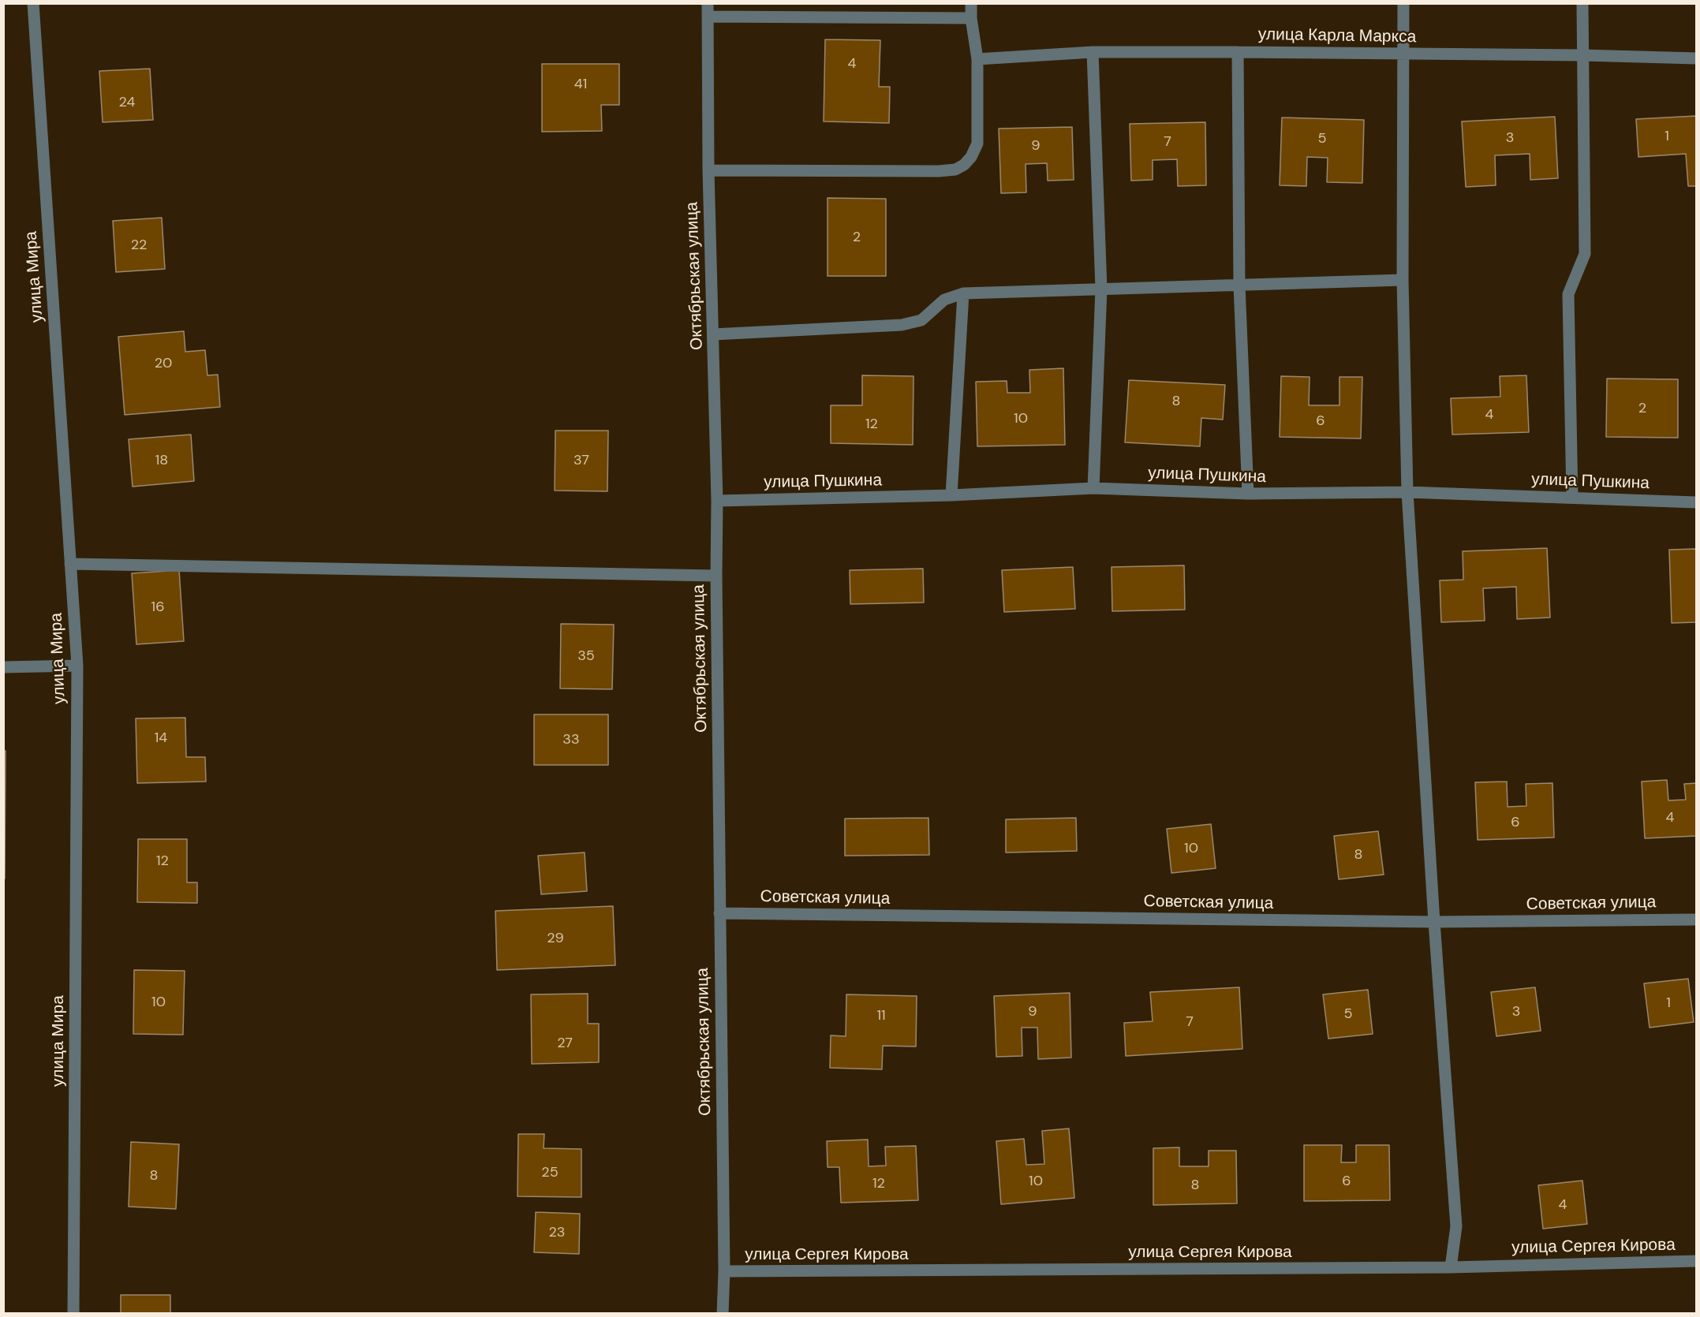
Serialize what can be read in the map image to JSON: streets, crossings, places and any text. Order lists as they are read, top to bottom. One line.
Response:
{"streets":{"street":["улица Карла Маркса","Октябрьская улица","улица Мира","улица Пушкина","Советская улица","улица Сергея Кирова"]},"crossings":[["Октябрьская улица","улица Пушкина"],["Октябрьская улица","Советская улица"],["Октябрьская улица","улица Сергея Кирова"]],"house_numbers":["4","41","24","1","3","5","7","9","2","22","20","8","2","4","10","6","12","18","37","16","35","14","33","4","6","10","8","12","29","10","1","9","3","5","11","7","27","25","8","10","6","12","8","4","23"]}
